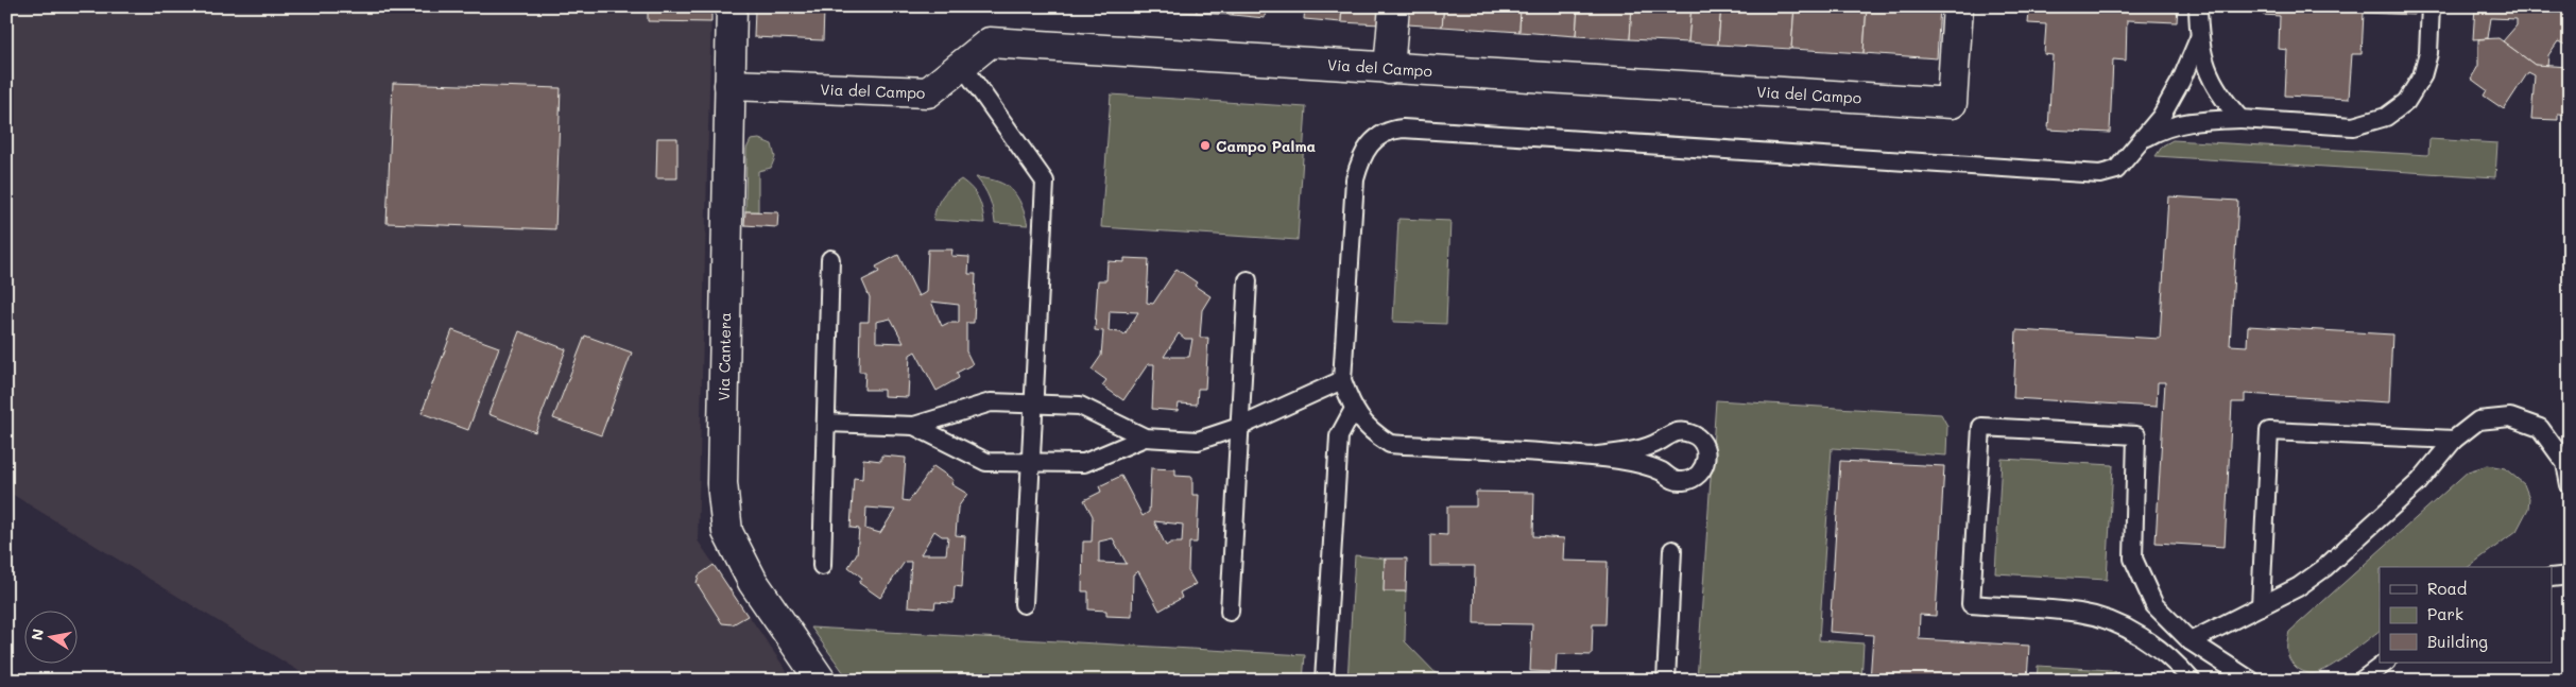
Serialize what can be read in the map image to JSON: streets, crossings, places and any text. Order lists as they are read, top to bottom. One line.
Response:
{"streets":{"street":["Via del Campo","Via Cantera"]},"crossings":[["Via del Campo","Via Cantera"]],"places":["Campo Palma"],"legend":["Road","Park","Building"],"north":"left"}
